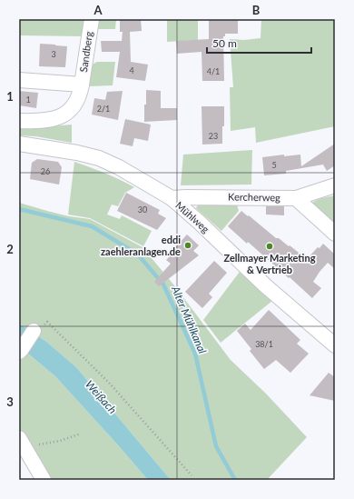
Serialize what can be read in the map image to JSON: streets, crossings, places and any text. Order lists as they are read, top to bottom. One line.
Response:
{"streets":{"street":["Sandberg","Kercherweg","Mühlweg"]},"crossings":[["Kercherweg","Mühlweg"]],"water":["Alter Mühlkanal","Weißach"],"places":["eddi zaehleranlagen.de","Zellmayer Marketing & Vertrieb"],"house_numbers":["3","4","4/1","1","2/1","23","5","26","30","38/1"],"scale_bar":"50 m","grid":{"columns":["A","B"],"rows":["1","2","3"]}}
